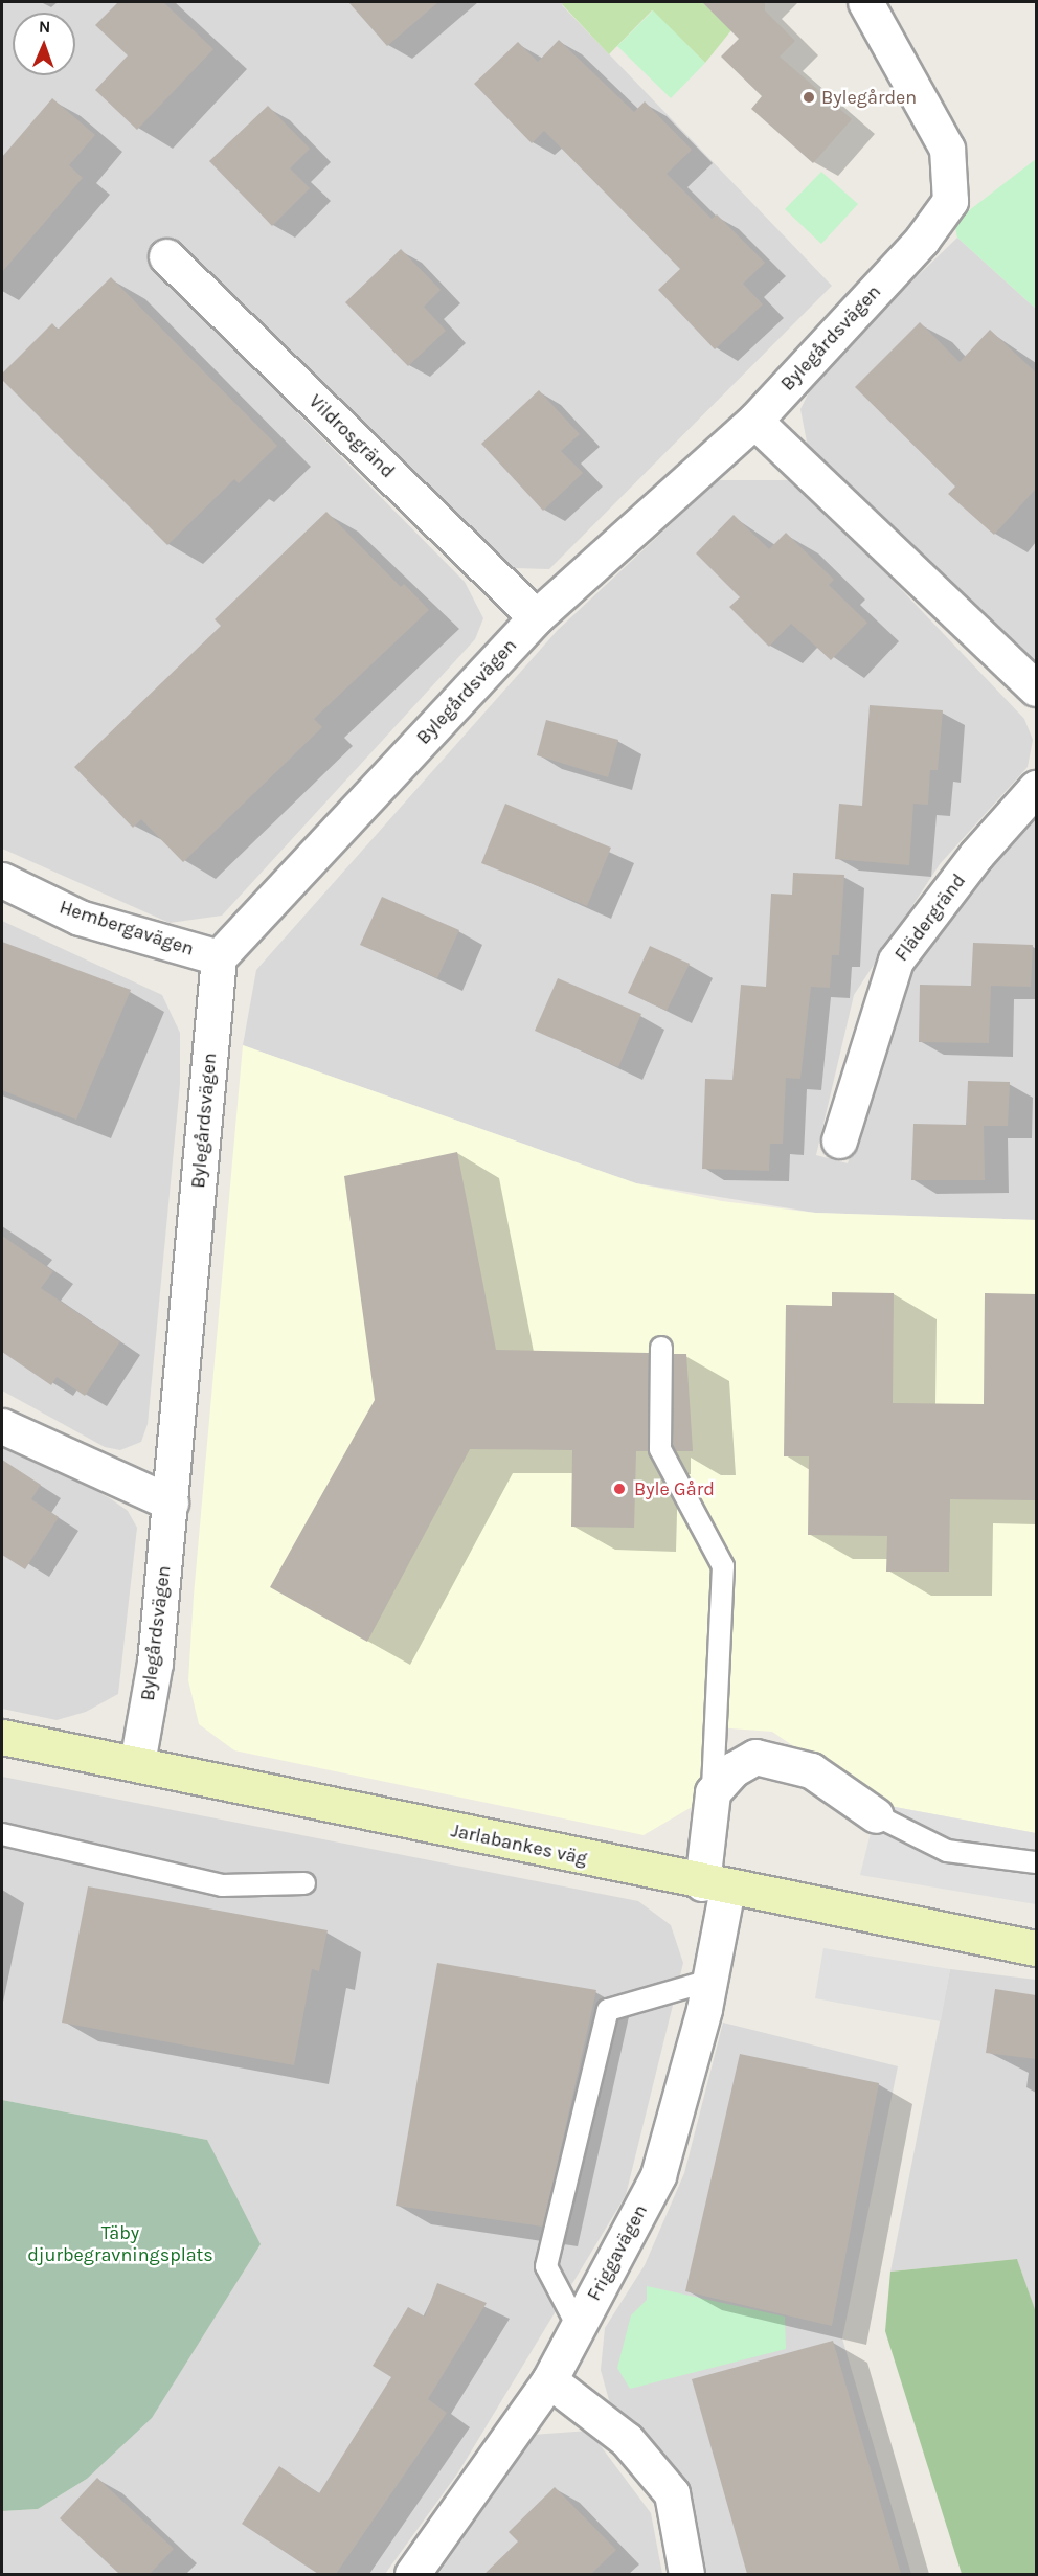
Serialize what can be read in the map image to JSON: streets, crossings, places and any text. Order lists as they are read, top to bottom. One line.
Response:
{"streets":{"main road":["Jarlabankes väg"],"street":["Bylegårdsvägen","Vildrosgränd","Flädergränd","Hembergavägen","Friggavägen"]},"crossings":[["Bylegårdsvägen","Vildrosgränd"],["Bylegårdsvägen","Hembergavägen"],["Bylegårdsvägen","Jarlabankes väg"],["Jarlabankes väg","Friggavägen"]],"parks":["Täby djurbegravningsplats"],"places":["Bylegården","Byle Gård"],"north":"top"}
